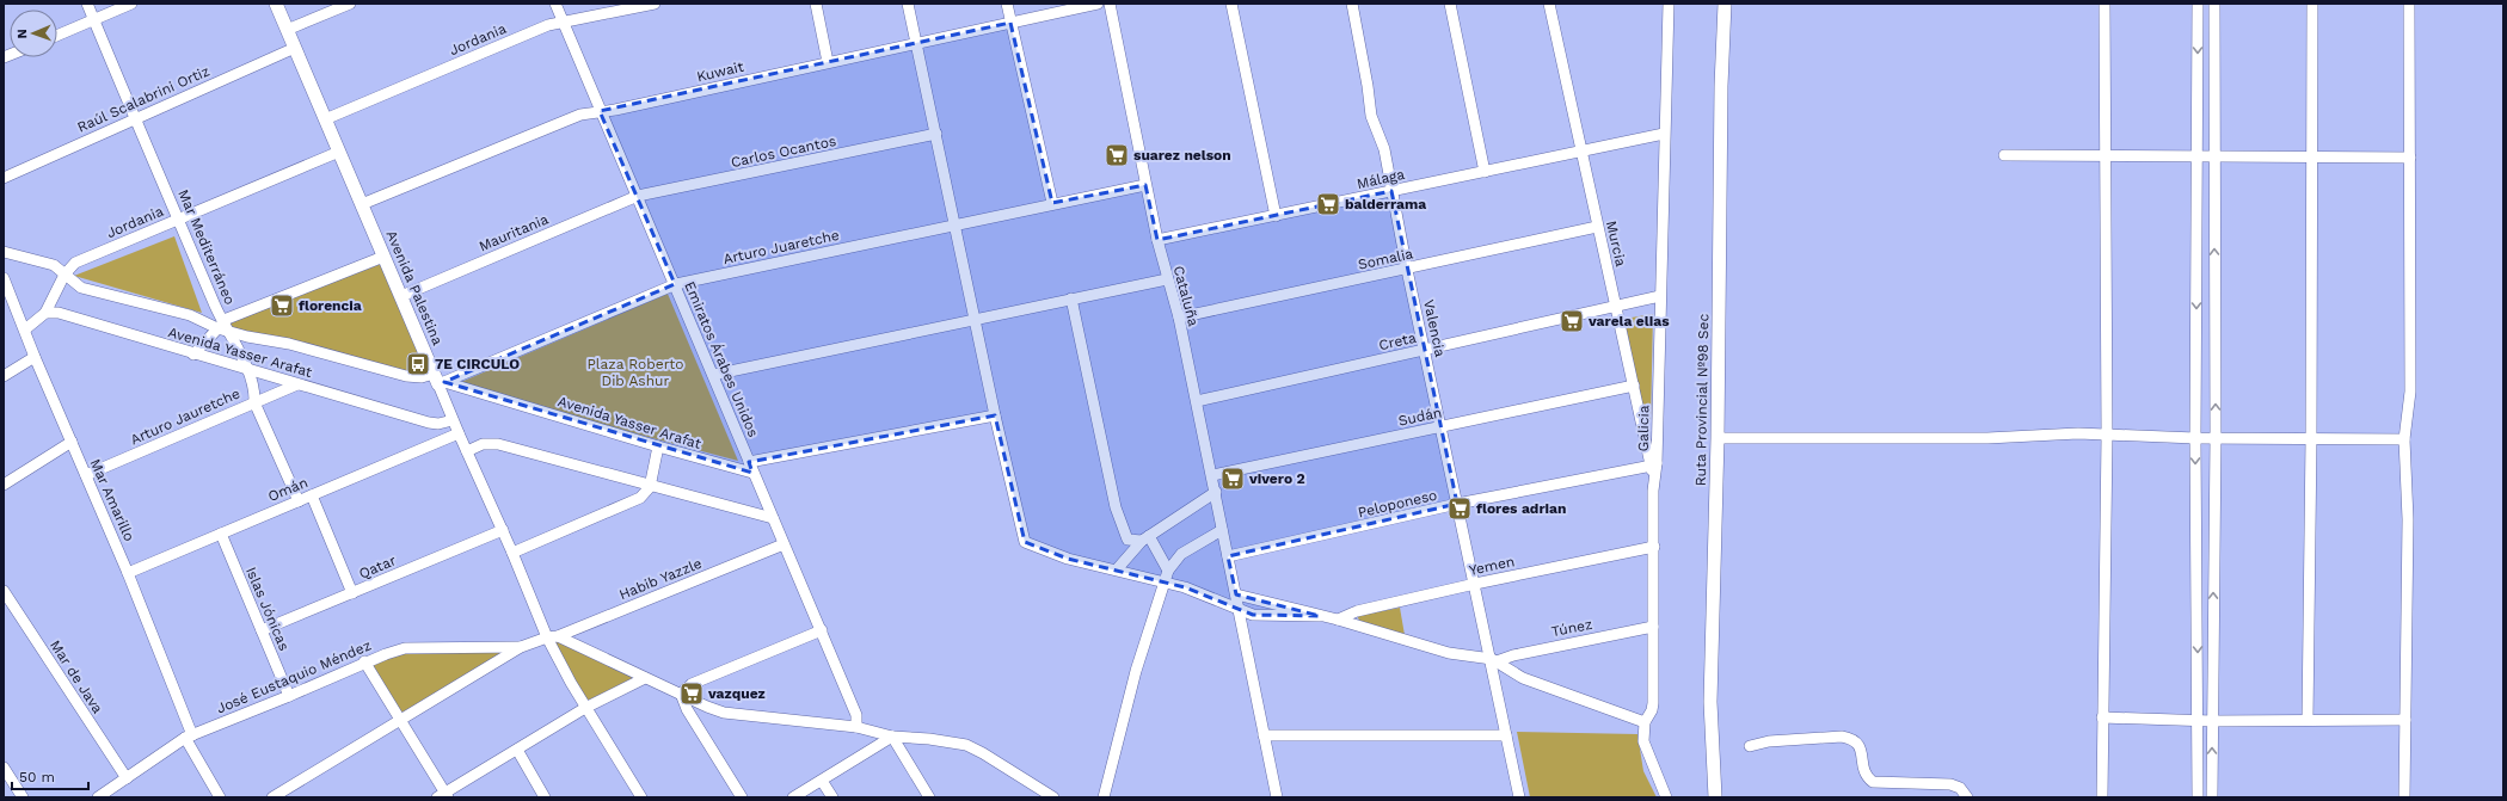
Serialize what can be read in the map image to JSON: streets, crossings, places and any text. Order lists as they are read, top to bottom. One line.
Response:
{"streets":{"street":["Jordania","Kuwait","Raúl Scalabrini Ortiz","Carlos Ocantos","Málaga","Mauritania","Murcia","Mar Mediterráneo","Arturo Juaretche","Somalia","Avenida Palestina","Cataluña","Valencia","Creta","Avenida Yasser Arafat","Emiratos Árabes Unidos","Ruta Provincial Nº98 Sec","Arturo Jauretche","Sudán","Galicia","Omán","Mar Amarillo","Peloponeso","Yemen","Qatar","Habib Yazzle","Islas Jónicas","Túnez","Mar de Java","José Eustaquio Méndez"]},"crossings":[["Jordania","Mar Mediterráneo"],["Jordania","Avenida Palestina"],["Jordania","Avenida Yasser Arafat"],["Jordania","Emiratos Árabes Unidos"],["Kuwait","Avenida Palestina"],["Kuwait","Emiratos Árabes Unidos"],["Raúl Scalabrini Ortiz","Mar Mediterráneo"],["Raúl Scalabrini Ortiz","Avenida Palestina"],["Carlos Ocantos","Mauritania"],["Carlos Ocantos","Emiratos Árabes Unidos"],["Málaga","Murcia"],["Málaga","Cataluña"],["Málaga","Valencia"],["Málaga","Galicia"],["Mauritania","Avenida Palestina"],["Mauritania","Emiratos Árabes Unidos"],["Murcia","Somalia"],["Murcia","Creta"],["Murcia","Sudán"],["Murcia","Galicia"],["Murcia","Peloponeso"],["Mar Mediterráneo","Avenida Yasser Arafat"],["Mar Mediterráneo","Arturo Jauretche"],["Mar Mediterráneo","Omán"],["Arturo Juaretche","Avenida Palestina"],["Arturo Juaretche","Cataluña"],["Arturo Juaretche","Avenida Yasser Arafat"],["Arturo Juaretche","Emiratos Árabes Unidos"],["Somalia","Cataluña"],["Somalia","Valencia"],["Avenida Palestina","Avenida Yasser Arafat"],["Avenida Palestina","Omán"],["Avenida Palestina","Qatar"],["Avenida Palestina","Habib Yazzle"],["Cataluña","Creta"],["Cataluña","Sudán"],["Cataluña","Peloponeso"],["Valencia","Creta"],["Valencia","Sudán"],["Valencia","Peloponeso"],["Valencia","Yemen"],["Valencia","Túnez"],["Creta","Galicia"],["Avenida Yasser Arafat","Emiratos Árabes Unidos"],["Avenida Yasser Arafat","Arturo Jauretche"],["Emiratos Árabes Unidos","Habib Yazzle"],["Arturo Jauretche","Mar Amarillo"],["Galicia","Peloponeso"],["Galicia","Yemen"],["Galicia","Túnez"],["Omán","Mar Amarillo"],["Omán","Islas Jónicas"],["Mar Amarillo","José Eustaquio Méndez"],["Qatar","Islas Jónicas"],["Habib Yazzle","José Eustaquio Méndez"],["Islas Jónicas","José Eustaquio Méndez"],["Mar de Java","José Eustaquio Méndez"]],"parks":["Plaza Roberto Dib Ashur"],"places":{"supermarket":["suarez nelson","balderrama","florencia","varela elias","vivero 2","flores adrian","vazquez"],"bus stop":["7E CIRCULO"]},"scale_bar":"50 m","north":"left"}
